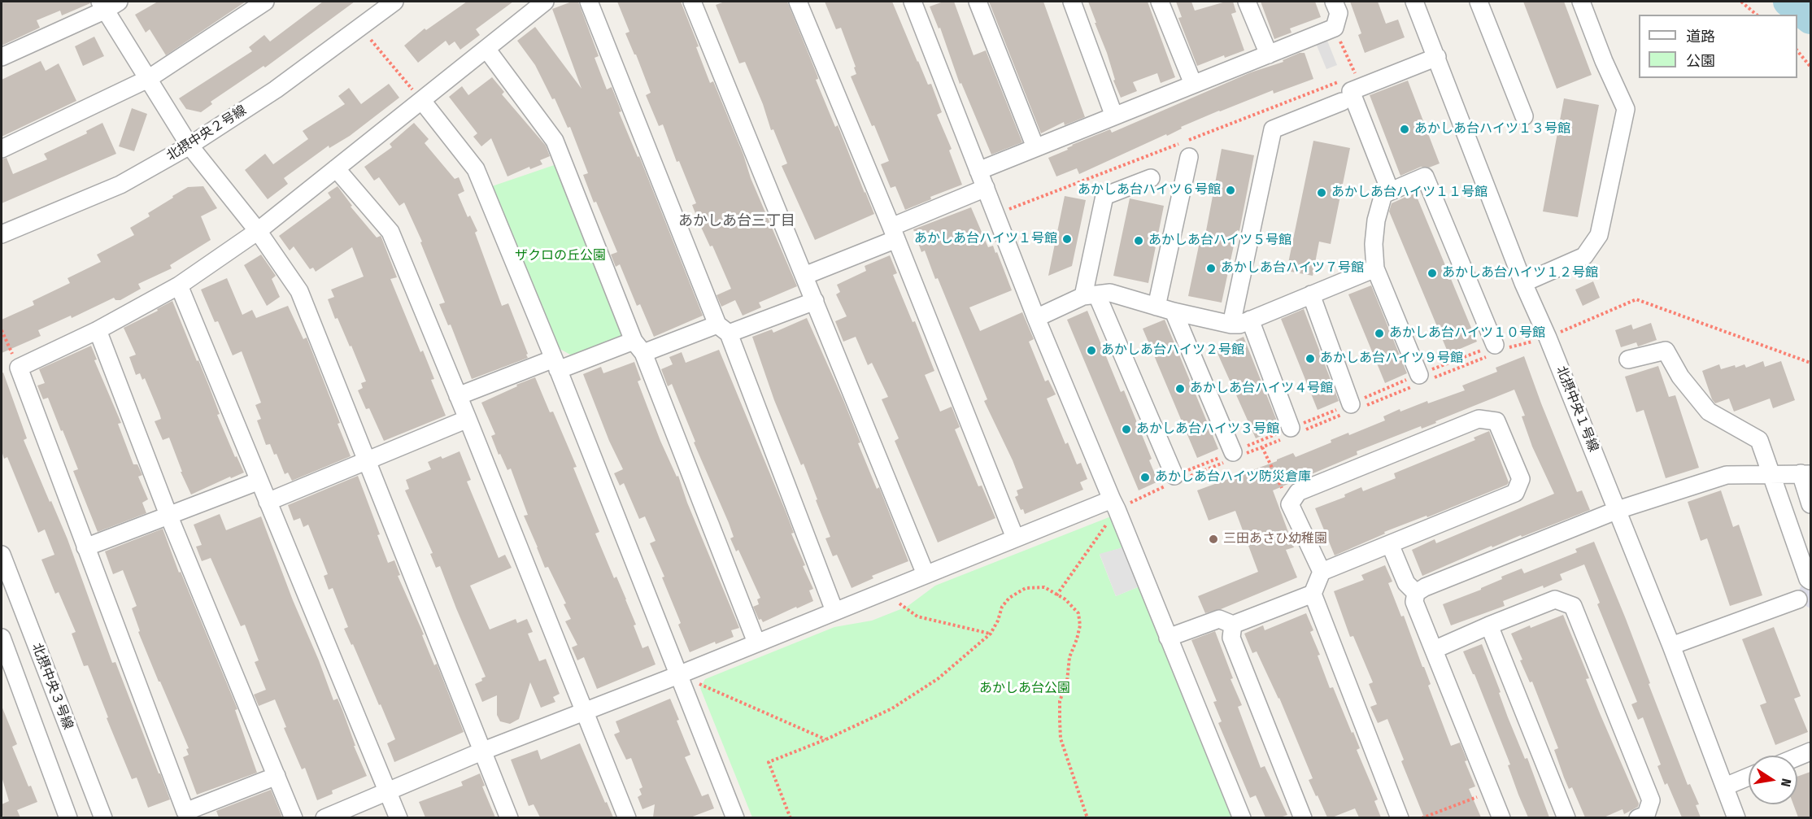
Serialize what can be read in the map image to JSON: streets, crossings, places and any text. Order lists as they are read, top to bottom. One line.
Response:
{"streets":{"street":["北摂中央２号線","北摂中央１号線","北摂中央３号線"]},"districts":["あかしあ台三丁目"],"parks":["ザクロの丘公園","あかしあ台公園"],"places":["あかしあ台ハイツ１３号館","あかしあ台ハイツ６号館","あかしあ台ハイツ１１号館","あかしあ台ハイツ１号館","あかしあ台ハイツ５号館","あかしあ台ハイツ７号館","あかしあ台ハイツ１２号館","あかしあ台ハイツ１０号館","あかしあ台ハイツ２号館","あかしあ台ハイツ９号館","あかしあ台ハイツ４号館","あかしあ台ハイツ３号館","あかしあ台ハイツ防災倉庫","三田あさひ幼稚園"],"legend":["道路","公園"],"north":"right"}
